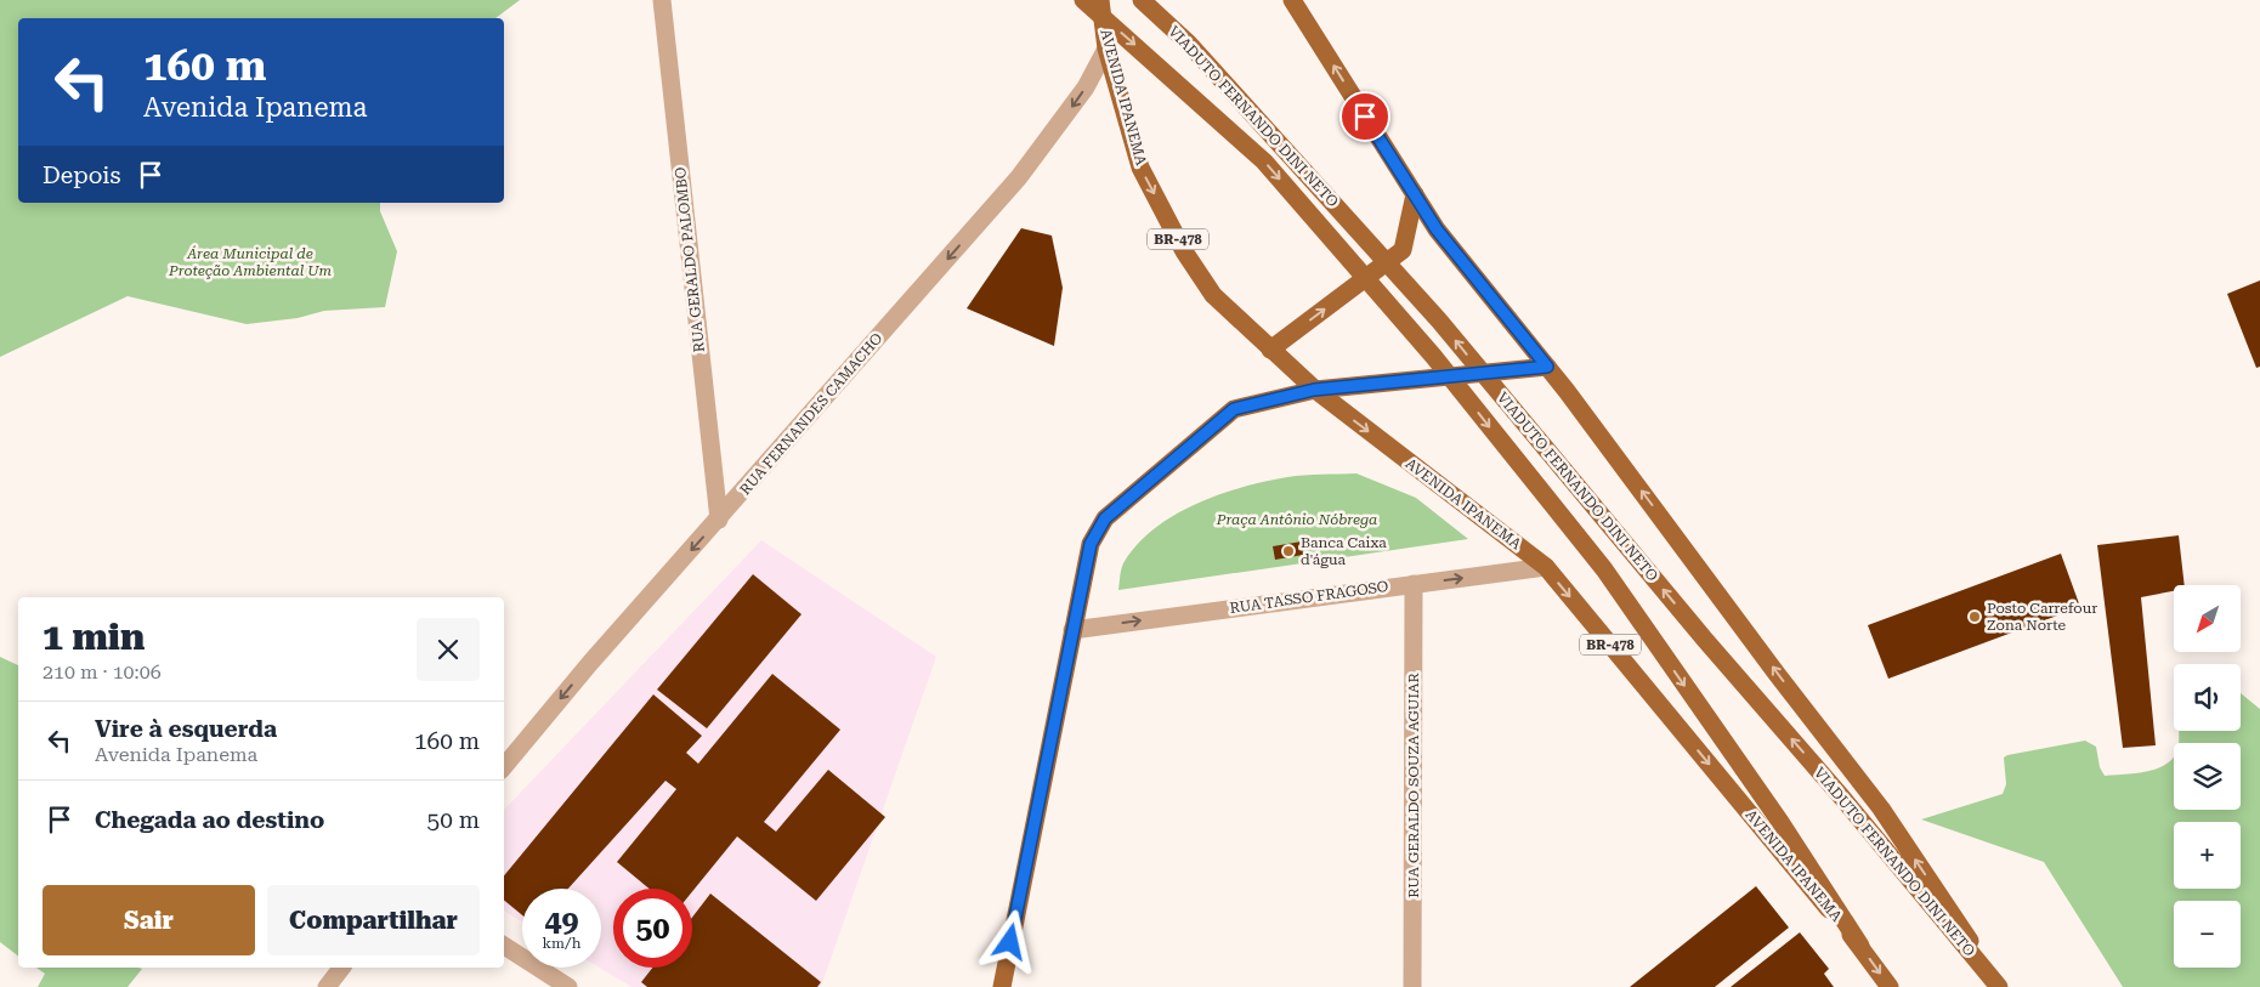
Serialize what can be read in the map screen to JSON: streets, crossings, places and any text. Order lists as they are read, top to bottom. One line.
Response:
{"streets":{"main road":["AVENIDA IPANEMA","VIADUTO FERNANDO DINI NETO","BR-478"],"street":["RUA GERALDO PALOMBO","RUA FERNANDES CAMACHO","RUA TASSO FRAGOSO","RUA GERALDO SOUZA AGUIAR"]},"crossings":[["AVENIDA IPANEMA","VIADUTO FERNANDO DINI NETO"],["AVENIDA IPANEMA","RUA FERNANDES CAMACHO"],["AVENIDA IPANEMA","RUA TASSO FRAGOSO"],["RUA GERALDO PALOMBO","RUA FERNANDES CAMACHO"],["RUA TASSO FRAGOSO","RUA GERALDO SOUZA AGUIAR"]],"one_way":["RUA FERNANDES CAMACHO","RUA TASSO FRAGOSO"],"parks":["Área Municipal de Proteção Ambiental Um","Praça Antônio Nóbrega"],"places":["Banca Caixa d'água","Posto Carrefour Zona Norte"],"north":"bottom left","page":{"turn":["160 m","Avenida Ipanema"],"then":"Depois","map_buttons":["+","−"],"heading":["1 min","210 m · 10:06"],"list":[{"name":"Vire à esquerda","note":"Avenida Ipanema","value":"160 m"},{"name":"Chegada ao destino","value":"50 m"}],"buttons":["Sair","Compartilhar"],"speed":"49 km/h","limit":"50"}}
